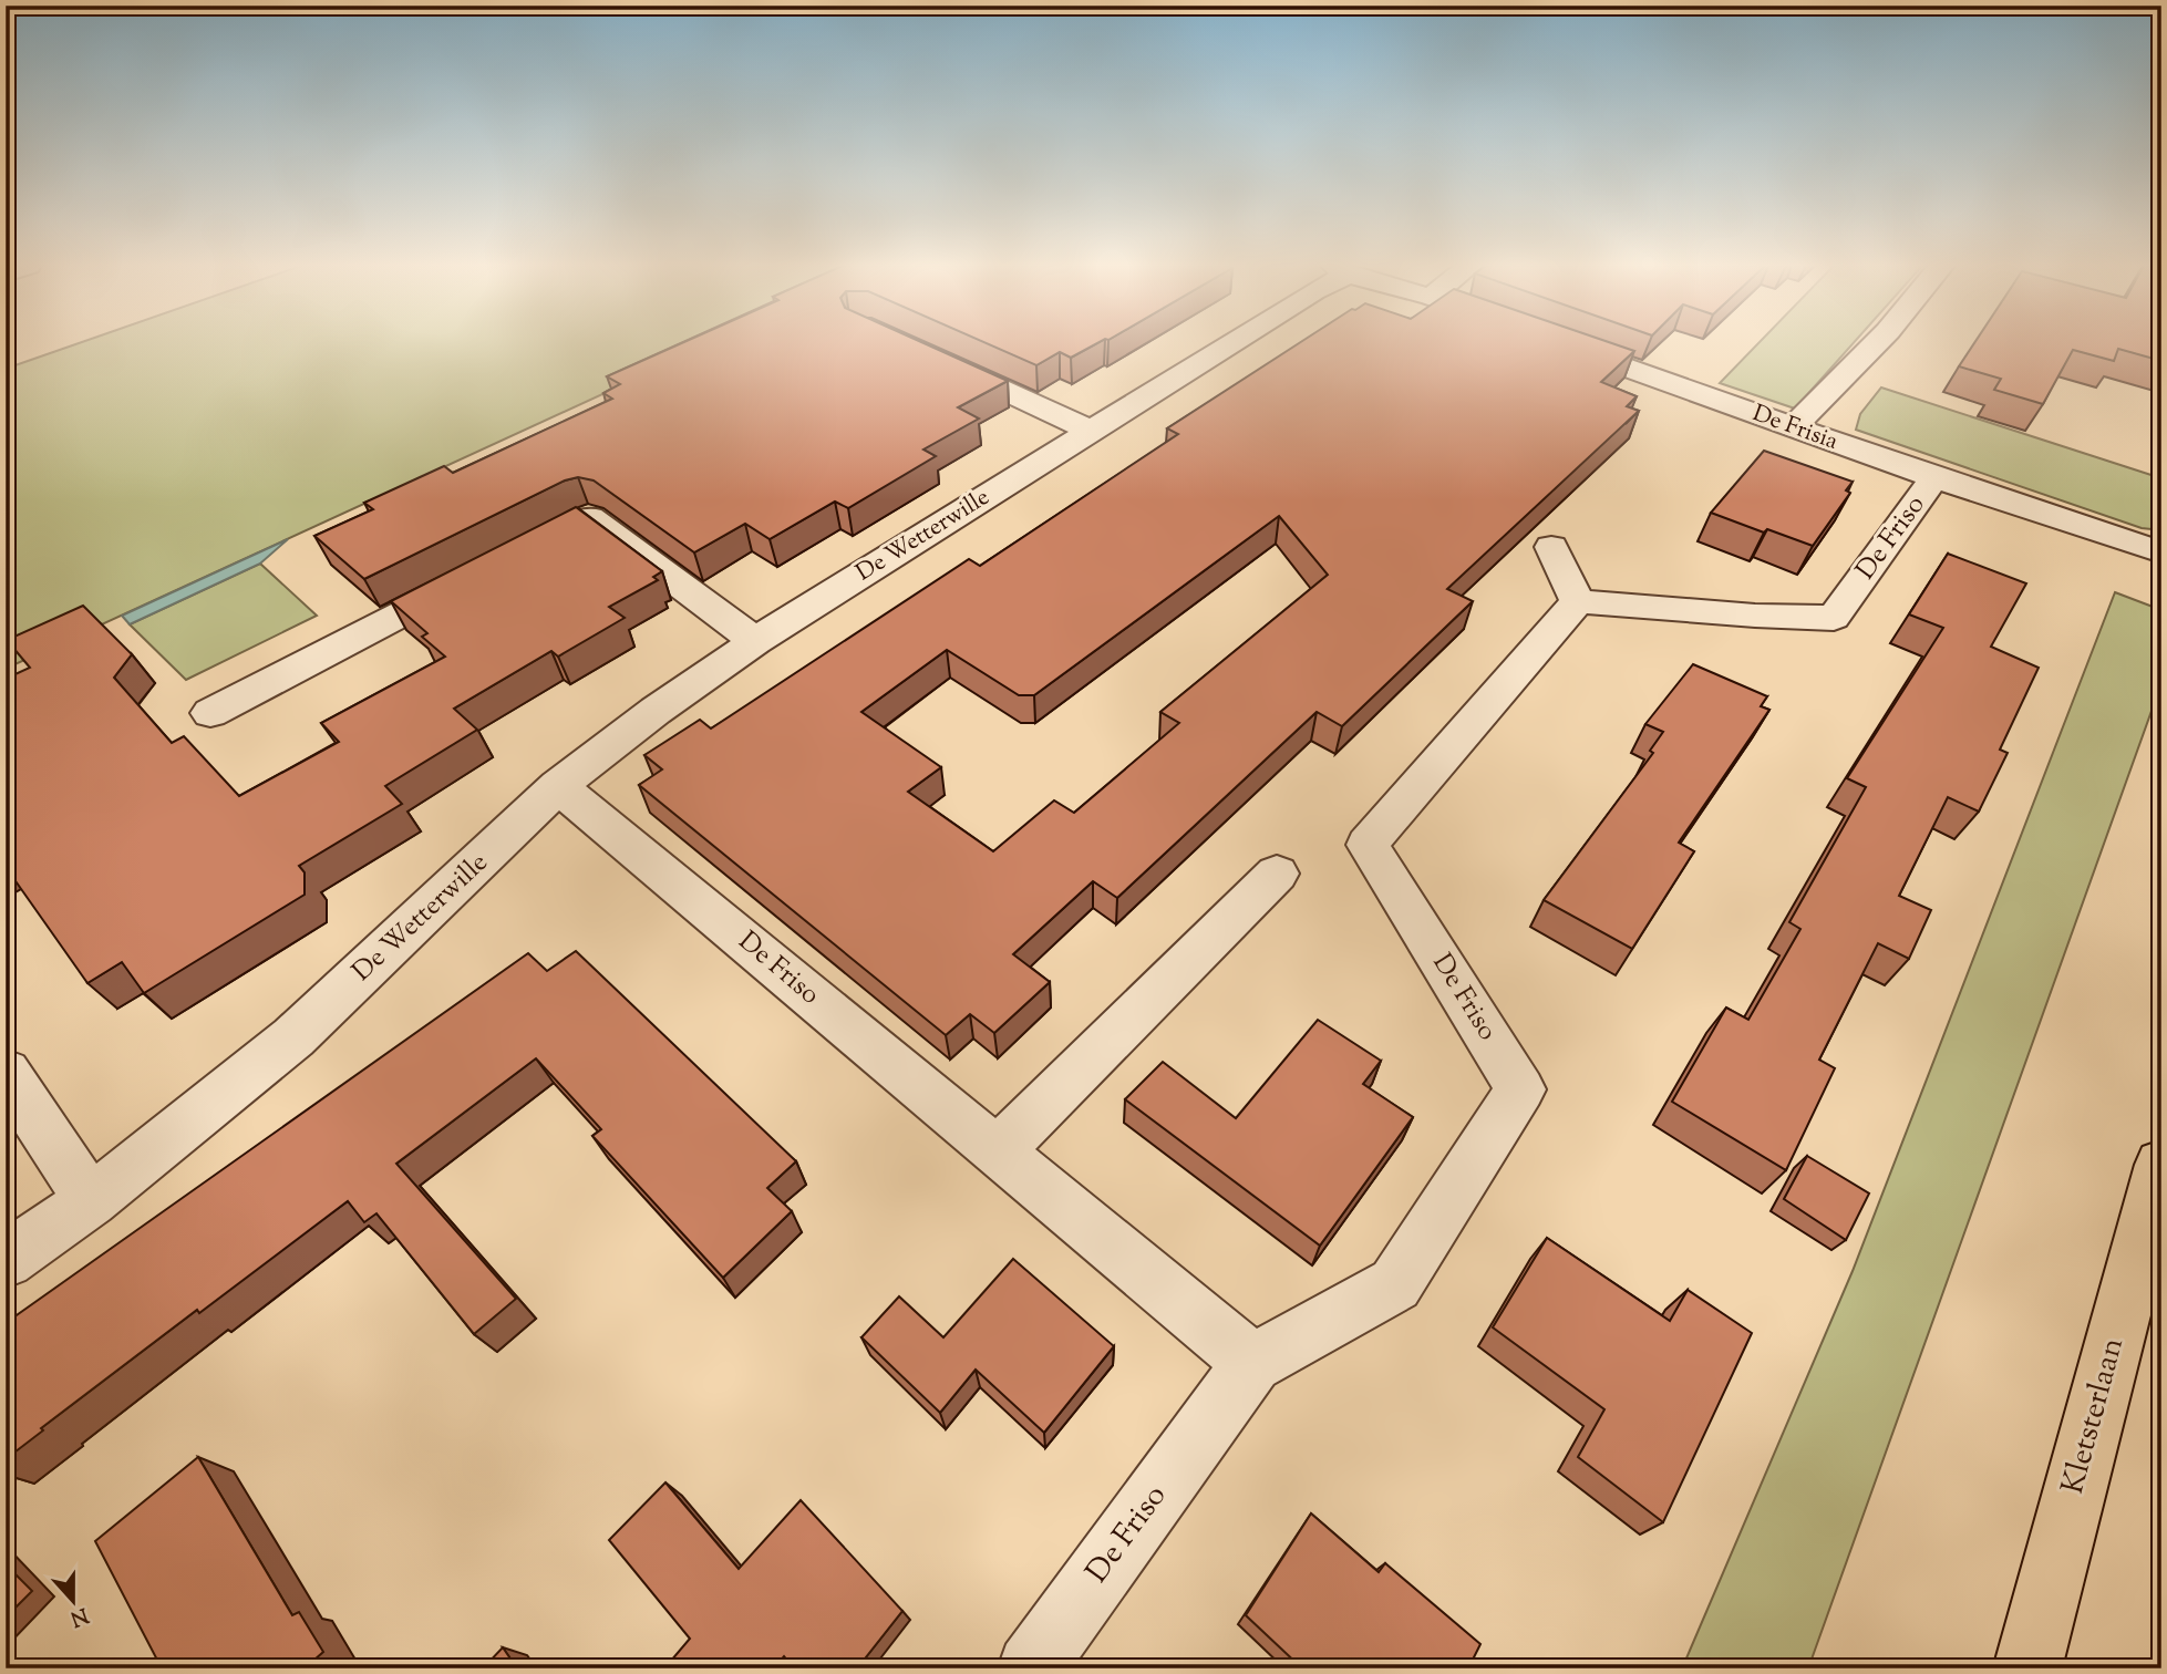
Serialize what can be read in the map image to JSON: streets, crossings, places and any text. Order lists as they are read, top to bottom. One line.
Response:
{"streets":{"main road":["Kletsterlaan"],"street":["De Frisia","De Wetterwille","De Friso"]},"crossings":[["De Frisia","De Friso"],["De Wetterwille","De Friso"]],"north":"bottom"}
